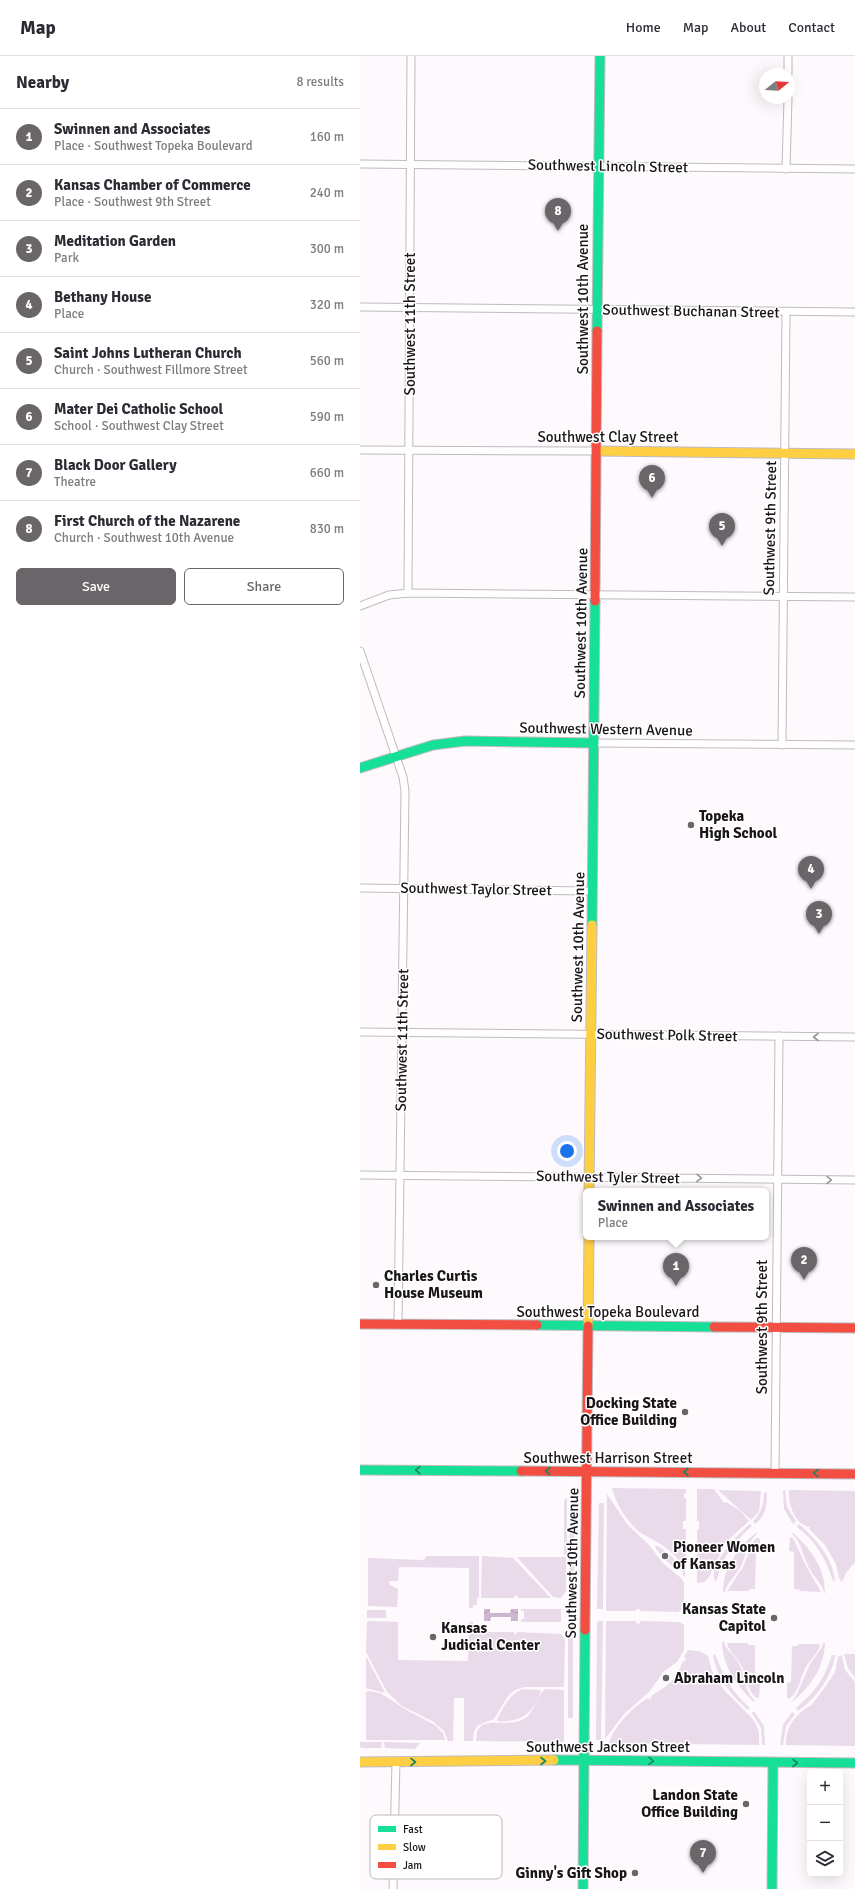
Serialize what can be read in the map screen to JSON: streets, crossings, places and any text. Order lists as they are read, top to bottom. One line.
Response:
{"streets":{"main road":["Southwest 10th Avenue","Southwest Clay Street","Southwest Western Avenue","Southwest Topeka Boulevard","Southwest Harrison Street","Southwest Jackson Street"],"street":["Southwest Lincoln Street","Southwest Buchanan Street","Southwest 11th Street","Southwest 9th Street","Southwest Taylor Street","Southwest Polk Street","Southwest Tyler Street"]},"crossings":[["Southwest Lincoln Street","Southwest 10th Avenue"],["Southwest Lincoln Street","Southwest 11th Street"],["Southwest 10th Avenue","Southwest Buchanan Street"],["Southwest 10th Avenue","Southwest Clay Street"],["Southwest 10th Avenue","Southwest Western Avenue"],["Southwest 10th Avenue","Southwest Taylor Street"],["Southwest 10th Avenue","Southwest Polk Street"],["Southwest 10th Avenue","Southwest Tyler Street"],["Southwest 10th Avenue","Southwest Topeka Boulevard"],["Southwest 10th Avenue","Southwest Harrison Street"],["Southwest 10th Avenue","Southwest Jackson Street"],["Southwest Buchanan Street","Southwest 11th Street"],["Southwest Buchanan Street","Southwest 9th Street"],["Southwest 11th Street","Southwest Clay Street"],["Southwest 11th Street","Southwest Western Avenue"],["Southwest 11th Street","Southwest Taylor Street"],["Southwest 11th Street","Southwest Polk Street"],["Southwest 11th Street","Southwest Tyler Street"],["Southwest 11th Street","Southwest Topeka Boulevard"],["Southwest Clay Street","Southwest 9th Street"],["Southwest 9th Street","Southwest Western Avenue"],["Southwest 9th Street","Southwest Polk Street"],["Southwest 9th Street","Southwest Tyler Street"],["Southwest 9th Street","Southwest Topeka Boulevard"],["Southwest 9th Street","Southwest Harrison Street"]],"one_way":["Southwest Tyler Street","Southwest Harrison Street","Southwest Jackson Street"],"places":["Topeka High School","Charles Curtis House Museum","Docking State Office Building","Pioneer Women of Kansas","Kansas State Capitol","Kansas Judicial Center","Abraham Lincoln","Landon State Office Building","Ginny's Gift Shop"],"legend":["Fast","Slow","Jam"],"north":"right","page":{"header":"Map","nav":["Home","Map","About","Contact"],"heading":["Nearby","8 results"],"list":[{"mark":"1","name":"Swinnen and Associates","note":"Place · Southwest Topeka Boulevard","value":"160 m"},{"mark":"2","name":"Kansas Chamber of Commerce","note":"Place · Southwest 9th Street","value":"240 m"},{"mark":"3","name":"Meditation Garden","note":"Park","value":"300 m"},{"mark":"4","name":"Bethany House","note":"Place","value":"320 m"},{"mark":"5","name":"Saint Johns Lutheran Church","note":"Church · Southwest Fillmore Street","value":"560 m"},{"mark":"6","name":"Mater Dei Catholic School","note":"School · Southwest Clay Street","value":"590 m"},{"mark":"7","name":"Black Door Gallery","note":"Theatre","value":"660 m"},{"mark":"8","name":"First Church of the Nazarene","note":"Church · Southwest 10th Avenue","value":"830 m"}],"pins":["8","6","5","4","3","2","1","7"],"buttons":["Save","Share"],"popup":["Swinnen and Associates","Place"],"map_buttons":["+","−"]}}
